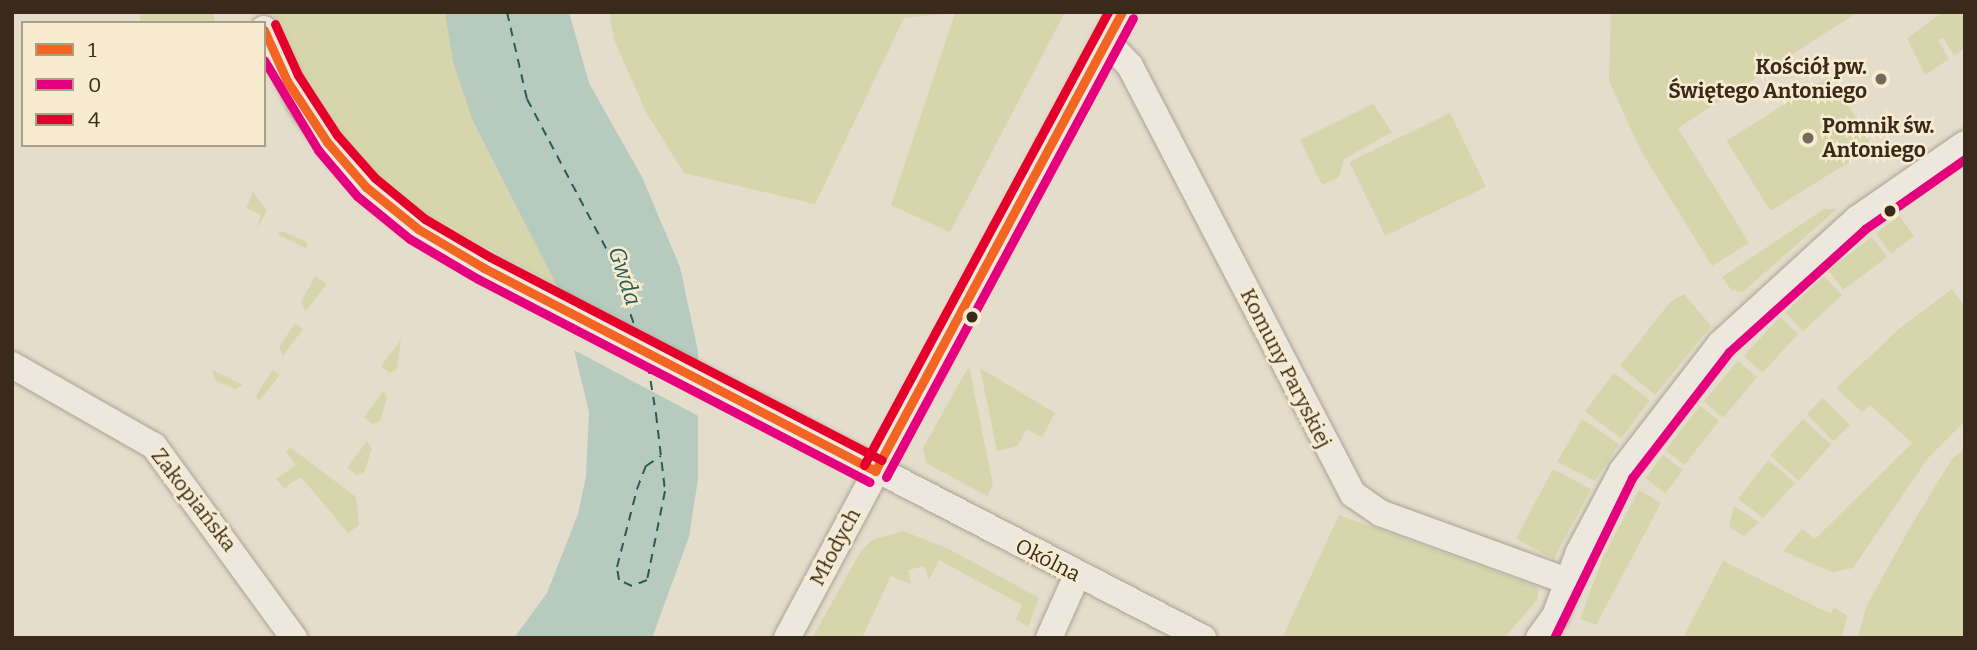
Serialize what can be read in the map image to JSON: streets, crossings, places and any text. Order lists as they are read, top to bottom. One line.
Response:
{"streets":{"street":["Komuny Paryskiej","Zakopiańska","Młodych","Okólna"]},"crossings":[["Komuny Paryskiej","Młodych"],["Młodych","Okólna"]],"water":["Gwda"],"places":["Kościół pw. Świętego Antoniego","Pomnik św. Antoniego"],"lines":["transit line 1","transit line 4","transit line 0"],"legend":["1","0","4"]}
